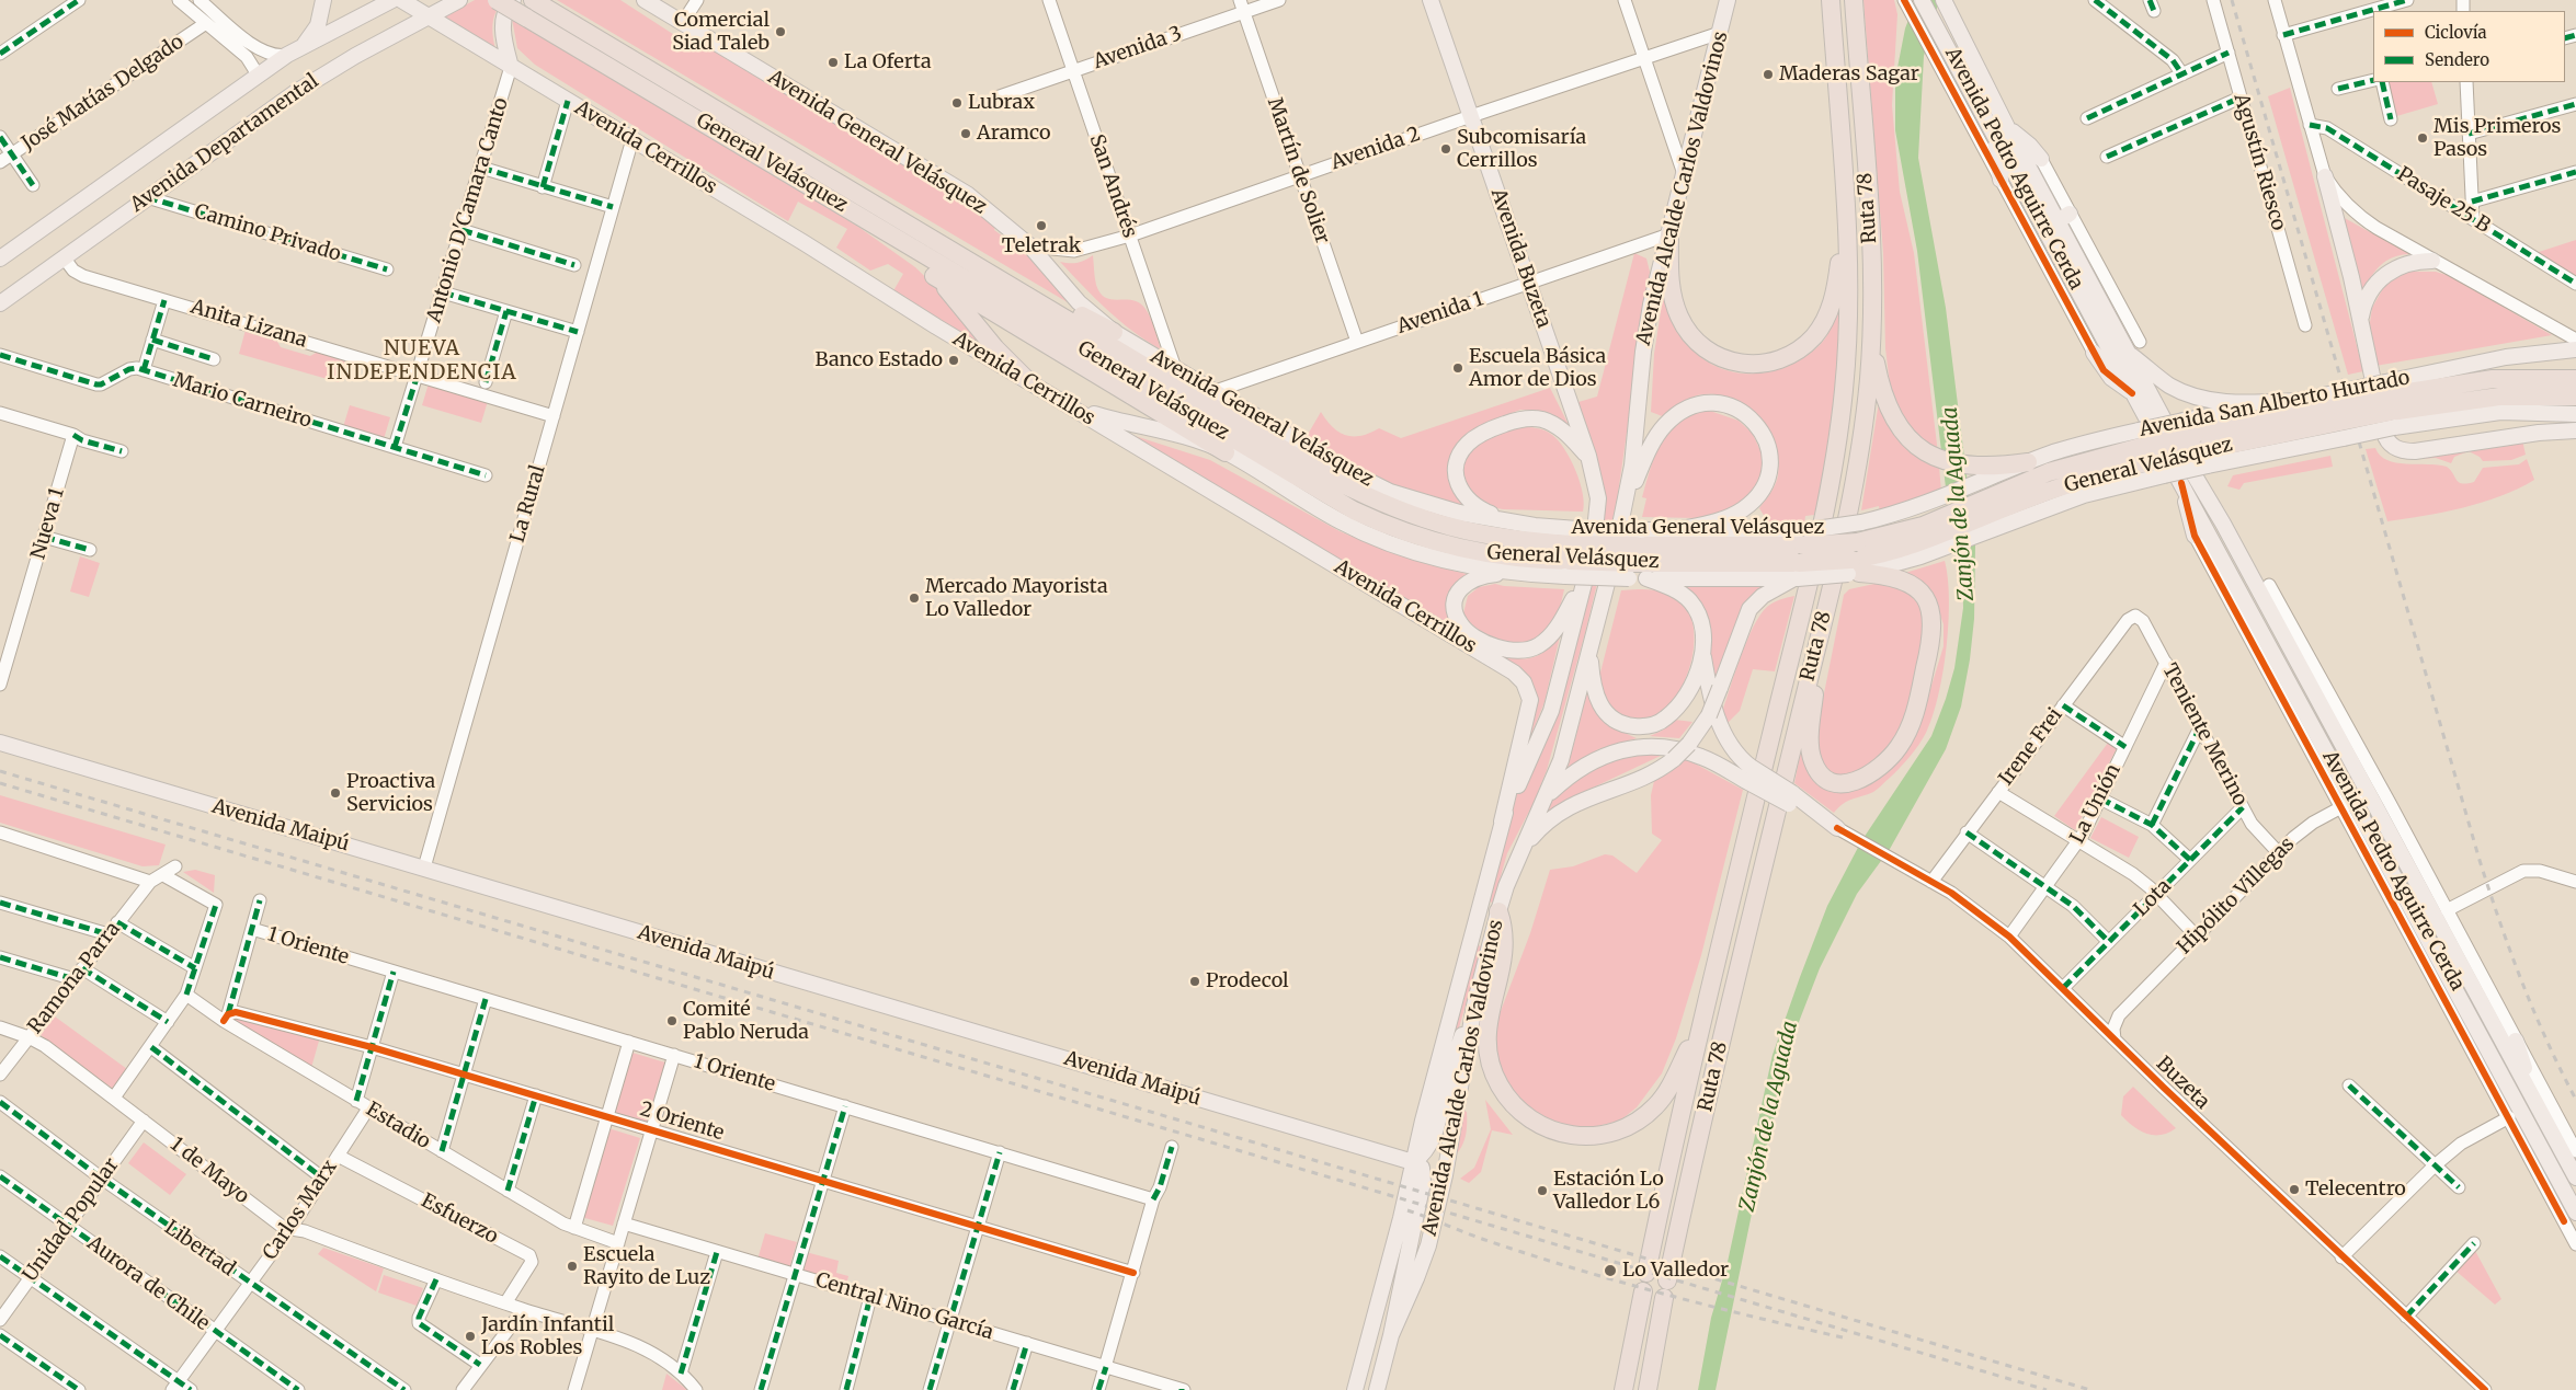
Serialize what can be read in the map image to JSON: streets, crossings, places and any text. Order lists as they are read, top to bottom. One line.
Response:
{"streets":{"highway":["General Velásquez","Ruta 78"],"main road":["Avenida General Velásquez","Avenida Departamental","Avenida Cerrillos","Avenida Pedro Aguirre Cerda","Avenida Alcalde Carlos Valdovinos","Avenida Buzeta","Avenida San Alberto Hurtado","Avenida Maipú"],"street":["Avenida 3","José Matías Delgado","Avenida 2","Agustín Riesco","Martín de Solier","San Andrés","Pasaje 25 B","Antonio D'Camara Canto","Camino Privado","Avenida 1","Anita Lizana","Mario Carneiro","La Rural","Nueva 1","Teniente Merino","Irene Frei","La Unión","Hipólito Villegas","Lota","1 Oriente","Ramona Parra","Buzeta","2 Oriente","Estadio","1 de Mayo","Carlos Marx","Esfuerzo","Unidad Popular","Libertad","Aurora de Chile","Central Nino García"]},"crossings":[["Avenida 3","Martín de Solier"],["Avenida 3","San Andrés"],["Avenida General Velásquez","Avenida Cerrillos"],["Avenida General Velásquez","Avenida 2"],["Avenida General Velásquez","General Velásquez"],["Avenida General Velásquez","San Andrés"],["Avenida General Velásquez","Avenida 1"],["Avenida Departamental","Avenida Cerrillos"],["Avenida Departamental","Camino Privado"],["Avenida Departamental","Anita Lizana"],["Avenida Cerrillos","Avenida Alcalde Carlos Valdovinos"],["Avenida Cerrillos","Antonio D'Camara Canto"],["Avenida Cerrillos","La Rural"],["Avenida 2","Martín de Solier"],["Avenida 2","San Andrés"],["Avenida 2","Avenida Alcalde Carlos Valdovinos"],["Avenida 2","Avenida Buzeta"],["General Velásquez","Avenida San Alberto Hurtado"],["Avenida Pedro Aguirre Cerda","Hipólito Villegas"],["Martín de Solier","Avenida 1"],["Avenida Alcalde Carlos Valdovinos","Avenida Buzeta"],["Avenida Alcalde Carlos Valdovinos","Avenida 1"],["Avenida Alcalde Carlos Valdovinos","Avenida Maipú"],["Antonio D'Camara Canto","Anita Lizana"],["Antonio D'Camara Canto","Mario Carneiro"],["Avenida Buzeta","Avenida 1"],["Anita Lizana","Mario Carneiro"],["Anita Lizana","La Rural"],["La Rural","Avenida Maipú"],["Teniente Merino","Irene Frei"],["Teniente Merino","La Unión"],["Teniente Merino","Hipólito Villegas"],["Teniente Merino","Lota"],["Irene Frei","Buzeta"],["La Unión","Buzeta"],["Lota","Buzeta"],["Ramona Parra","1 de Mayo"],["2 Oriente","Estadio"],["Estadio","Carlos Marx"],["1 de Mayo","Carlos Marx"],["1 de Mayo","Esfuerzo"],["1 de Mayo","Unidad Popular"],["Carlos Marx","Esfuerzo"],["Carlos Marx","Libertad"],["Carlos Marx","Aurora de Chile"],["Unidad Popular","Libertad"],["Unidad Popular","Aurora de Chile"]],"districts":["NUEVA INDEPENDENCIA"],"water":["Zanjón de la Aguada"],"places":["Comercial Siad Taleb","La Oferta","Maderas Sagar","Lubrax","Aramco","Mis Primeros Pasos","Subcomisaría Cerrillos","Teletrak","Banco Estado","Escuela Básica Amor de Dios","Mercado Mayorista Lo Valledor","Proactiva Servicios","Prodecol","Comité Pablo Neruda","Telecentro","Estación Lo Valledor L6","Escuela Rayito de Luz","Lo Valledor","Jardín Infantil Los Robles"],"legend":["Ciclovía","Sendero"]}
